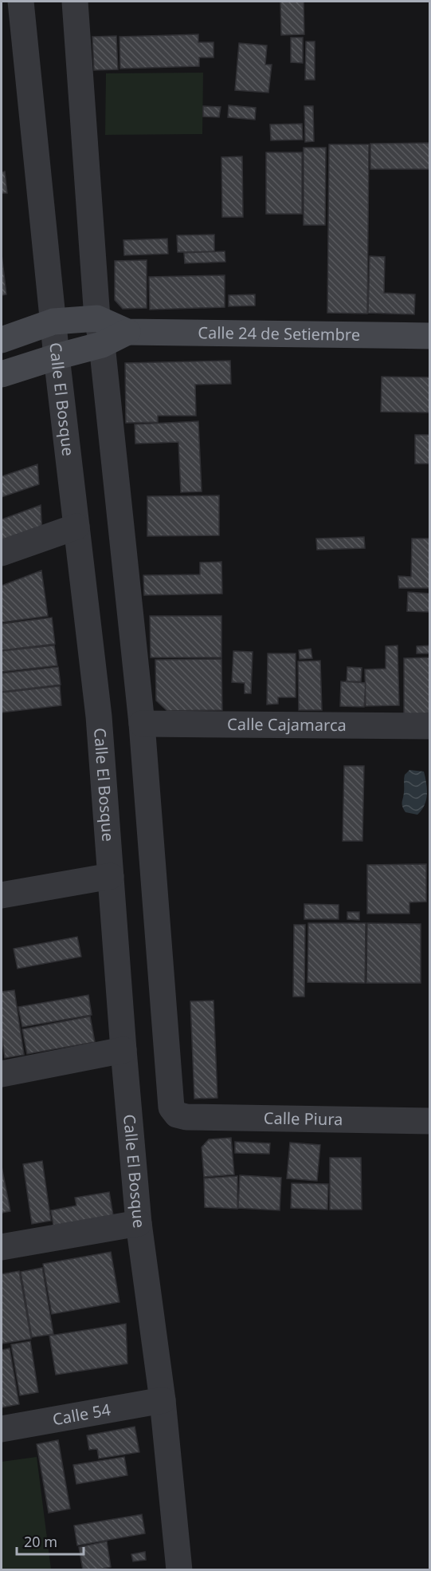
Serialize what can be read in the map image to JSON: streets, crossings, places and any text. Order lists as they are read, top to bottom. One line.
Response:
{"streets":{"street":["Calle 24 de Setiembre","Calle El Bosque","Calle Cajamarca","Calle Piura","Calle 54"]},"crossings":[["Calle 24 de Setiembre","Calle El Bosque"],["Calle El Bosque","Calle 54"],["Calle Cajamarca","Calle Piura"]],"scale_bar":"20 m"}
